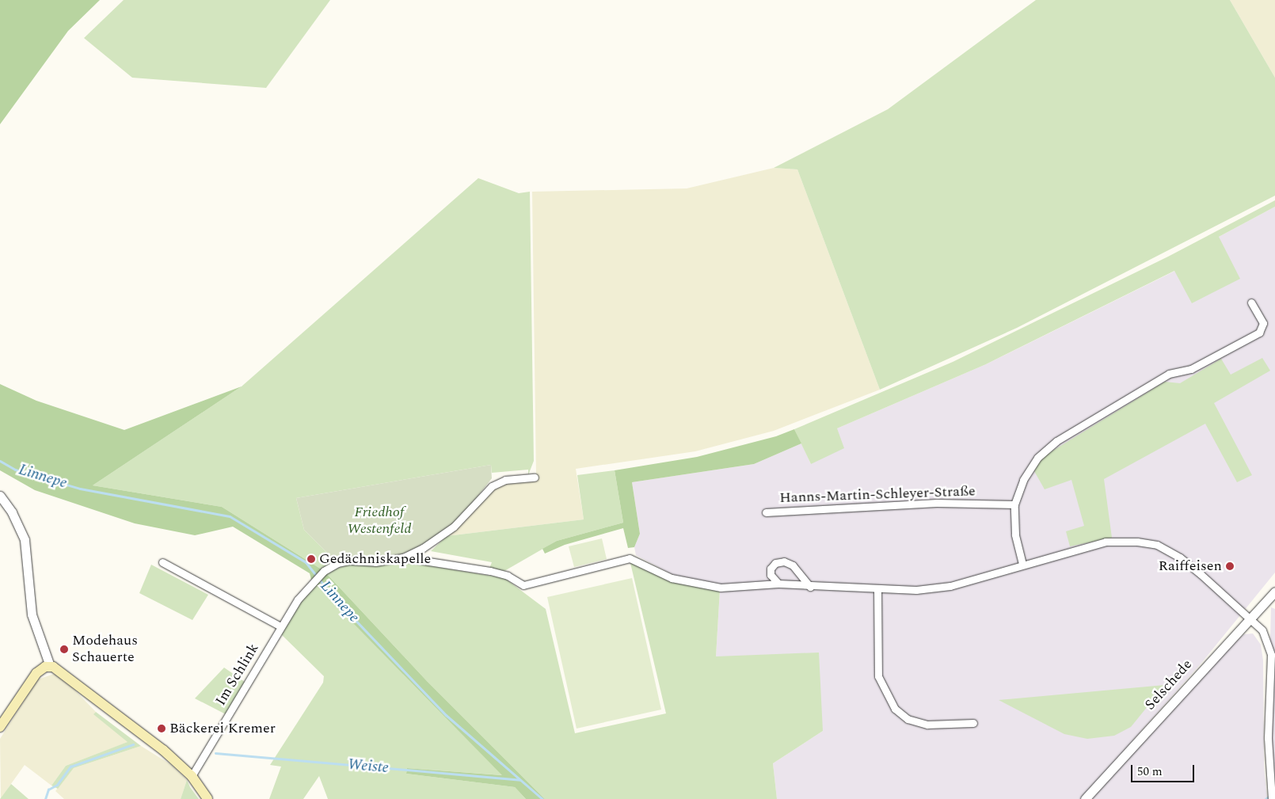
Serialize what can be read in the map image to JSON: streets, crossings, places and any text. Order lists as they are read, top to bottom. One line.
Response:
{"streets":{"street":["Hanns-Martin-Schleyer-Straße","Im Schlink","Selschede"]},"water":["Linnepe","Weiste"],"parks":["Friedhof Westenfeld"],"places":["Gedächniskapelle","Raiffeisen","Modehaus Schauerte","Bäckerei Kremer"],"scale_bar":"50 m"}
